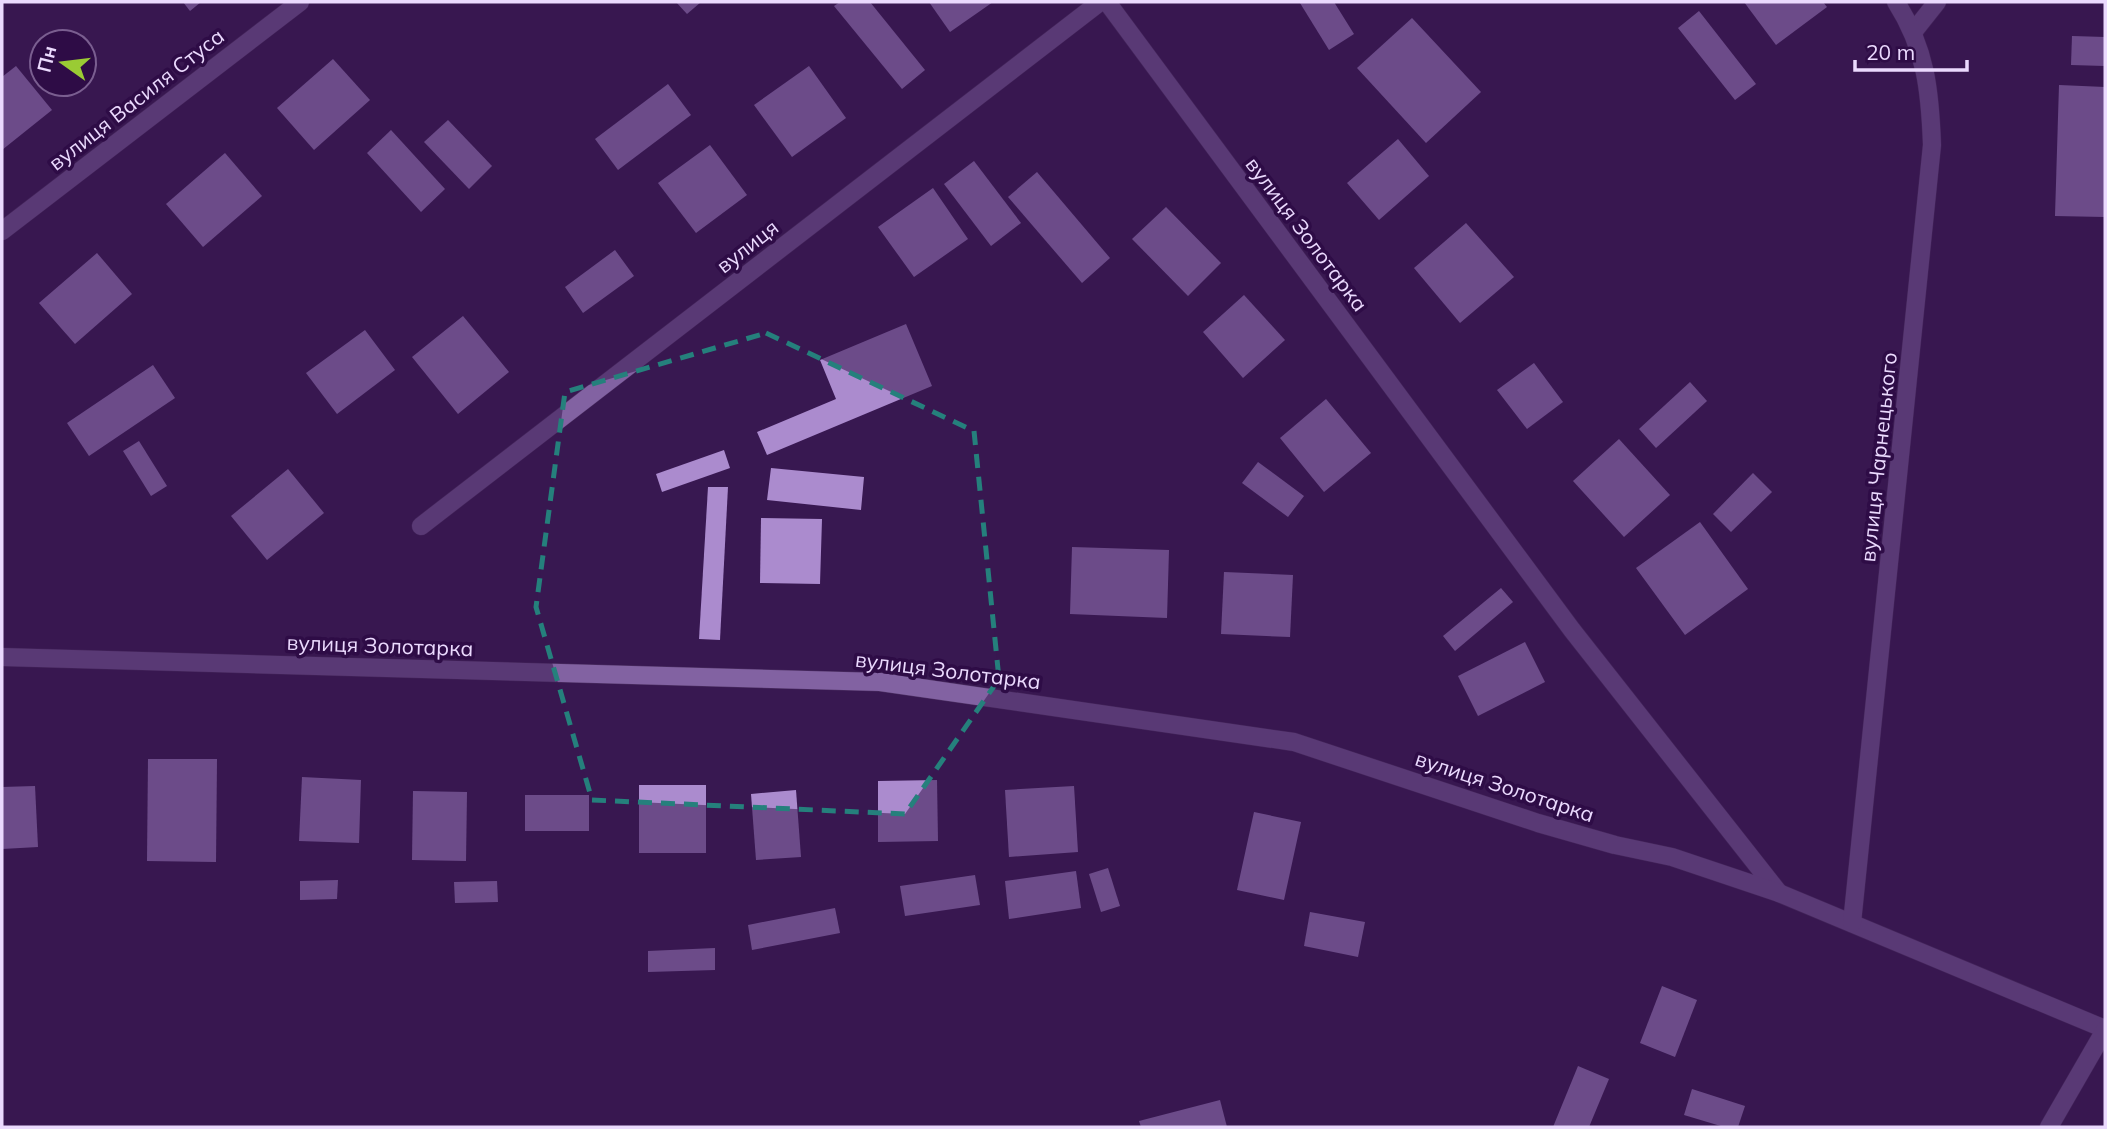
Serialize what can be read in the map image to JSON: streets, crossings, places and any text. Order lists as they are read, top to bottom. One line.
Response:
{"streets":{"street":["вулиця Василя Стуса","вулиця Золотарка","вулиця","вулиця Чарнецького"]},"crossings":[["вулиця Золотарка","вулиця Чарнецького"]],"scale_bar":"20 m","north":"left"}
